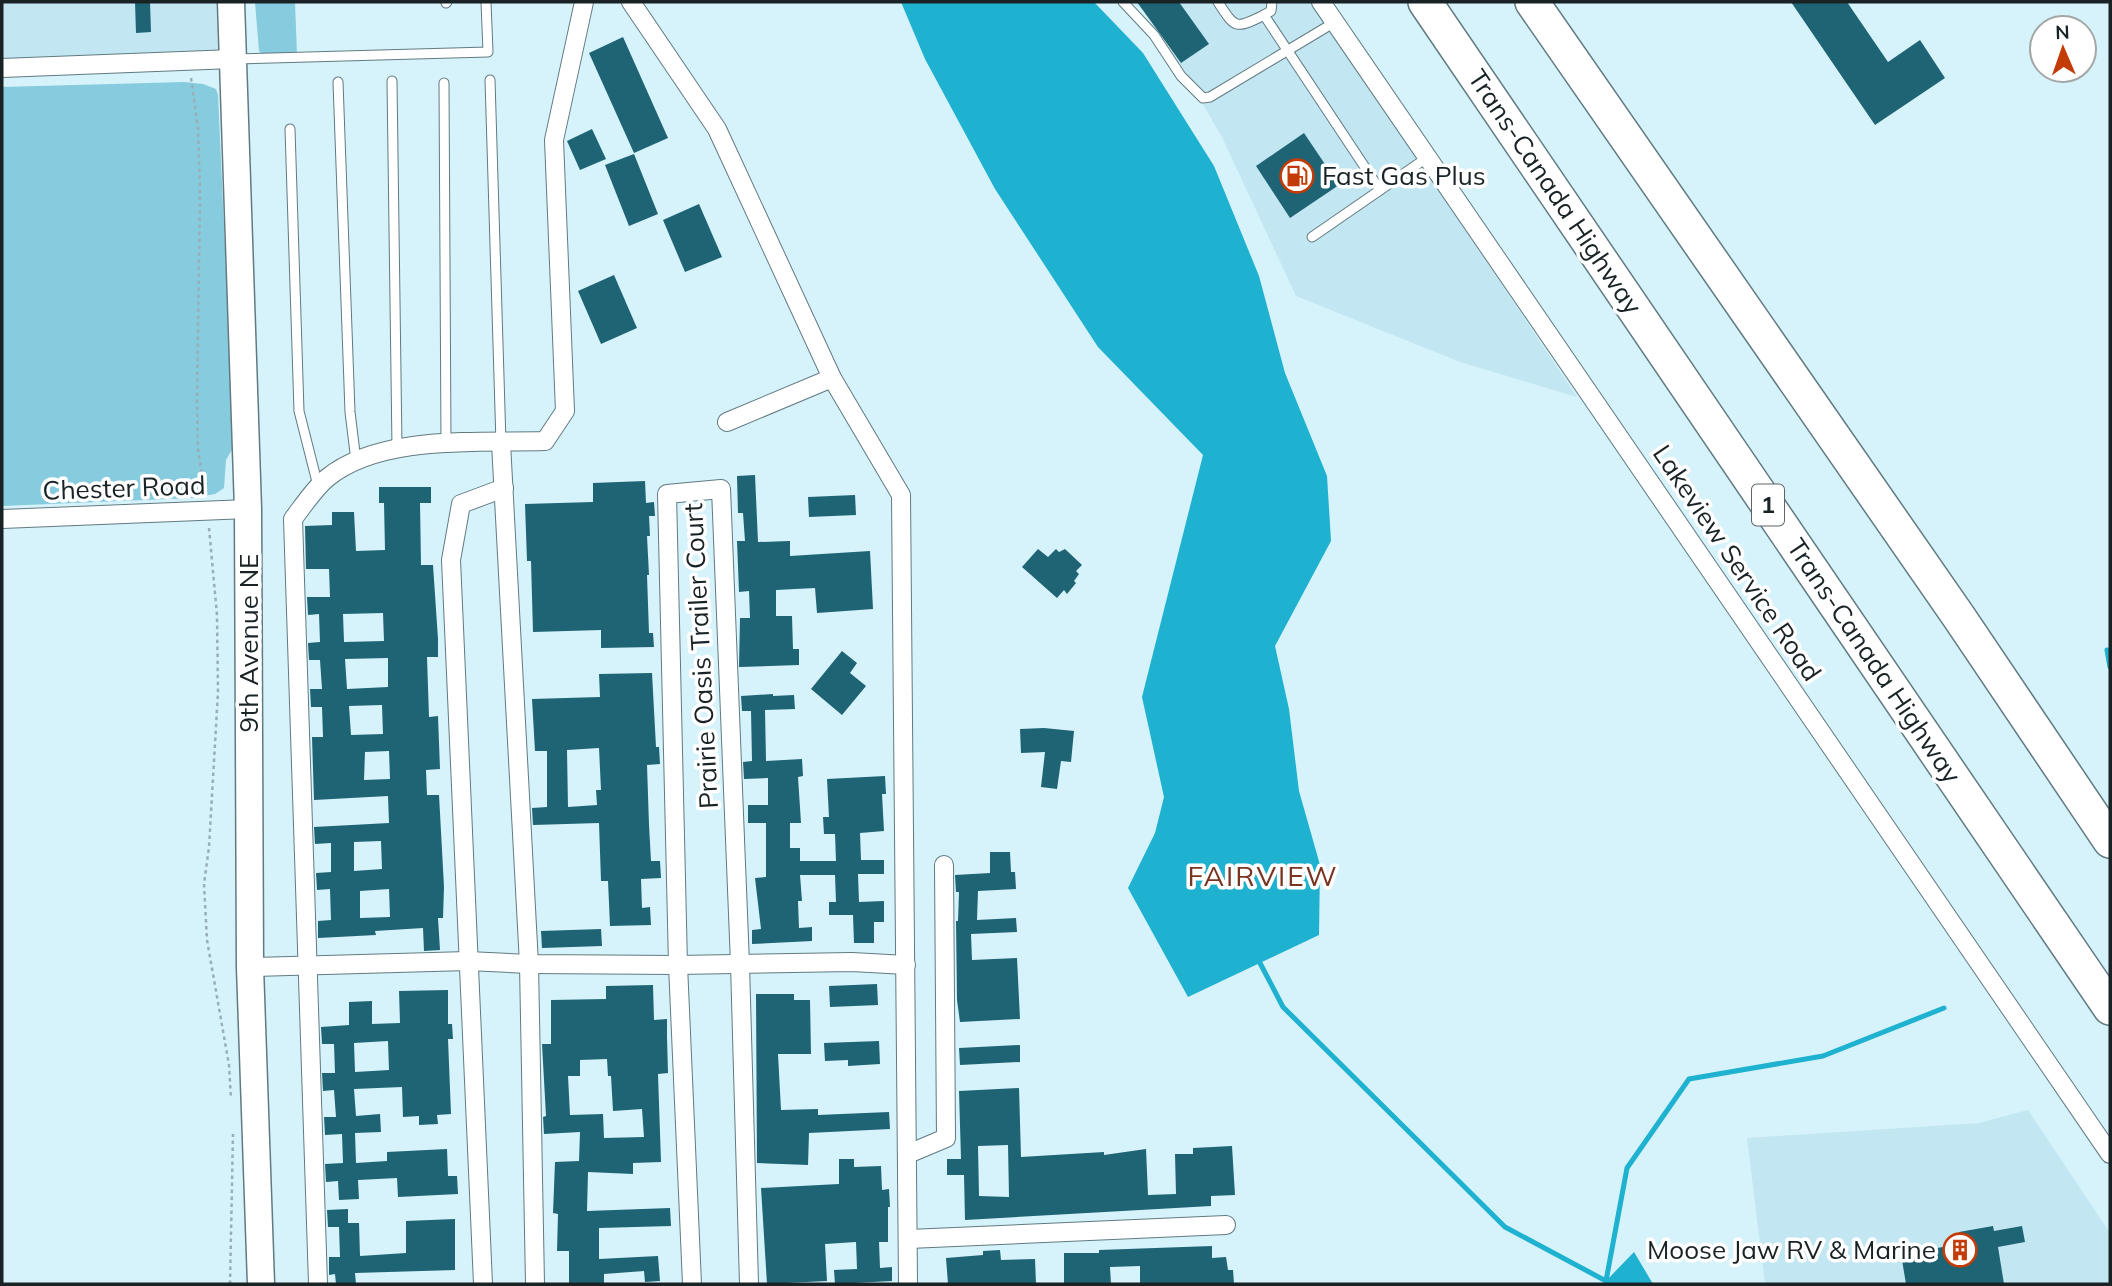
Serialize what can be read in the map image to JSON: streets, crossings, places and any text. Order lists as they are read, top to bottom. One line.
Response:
{"streets":{"highway":["Trans-Canada Highway","1"],"street":["Chester Road","Lakeview Service Road","9th Avenue NE","Prairie Oasis Trailer Court"]},"crossings":[["Chester Road","9th Avenue NE"]],"districts":["FAIRVIEW"],"places":{"fuel station":["Fast Gas Plus"],"building":["Moose Jaw RV & Marine"]},"north":"top"}
